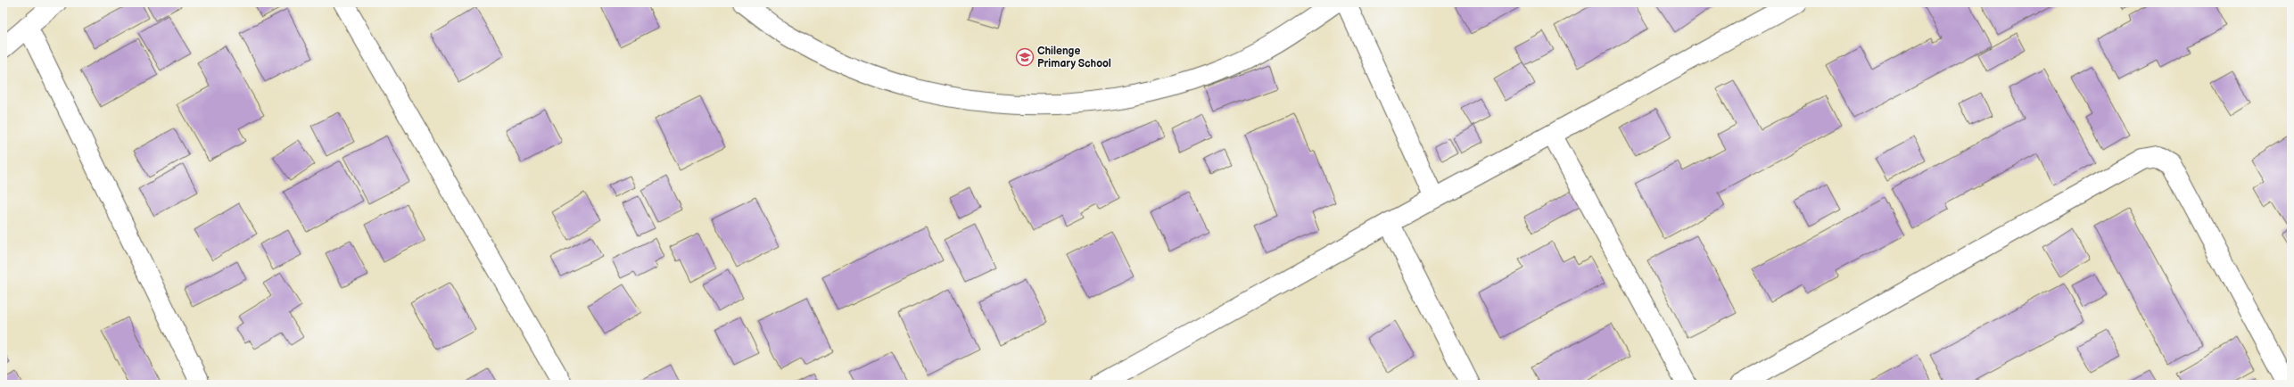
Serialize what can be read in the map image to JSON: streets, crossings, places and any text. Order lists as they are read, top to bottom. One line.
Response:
{"places":{"school or university":["Chilenge Primary School"]}}
